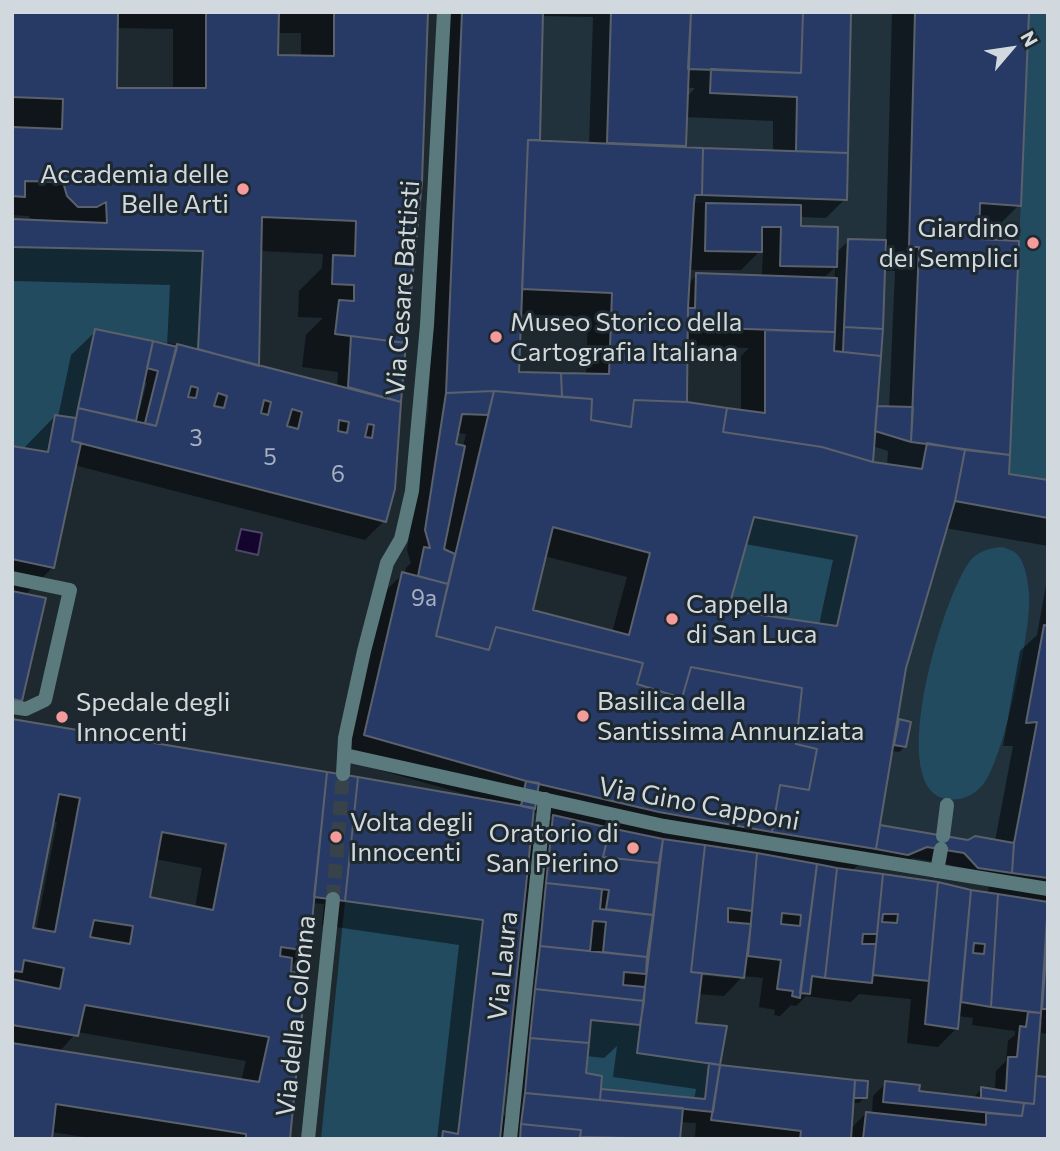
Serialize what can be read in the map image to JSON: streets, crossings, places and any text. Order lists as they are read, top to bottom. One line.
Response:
{"streets":{"street":["Via Cesare Battisti","Via Gino Capponi","Via Laura","Via della Colonna"]},"crossings":[["Via Cesare Battisti","Via Gino Capponi"],["Via Gino Capponi","Via Laura"]],"places":["Accademia delle Belle Arti","Giardino dei Semplici","Museo Storico della Cartografia Italiana","Cappella di San Luca","Basilica della Santissima Annunziata","Spedale degli Innocenti","Volta degli Innocenti","Oratorio di San Pierino"],"house_numbers":["3","5","6","9a"],"north":"top right"}
